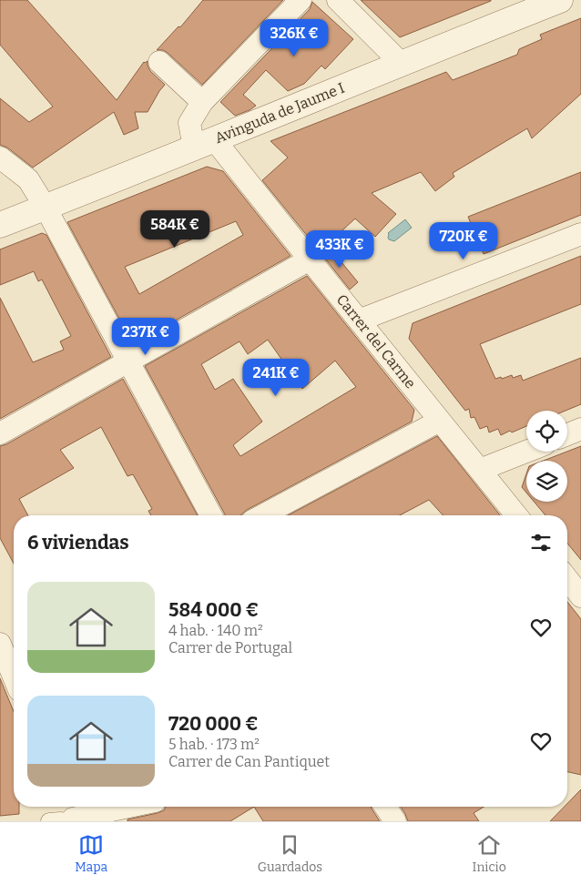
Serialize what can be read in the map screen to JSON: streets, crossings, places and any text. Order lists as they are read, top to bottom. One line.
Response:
{"streets":{"street":["Avinguda de Jaume I","Carrer del Carme"]},"crossings":[["Avinguda de Jaume I","Carrer del Carme"]],"page":{"price":["326K €","584K €","720K €","433K €","237K €","241K €"],"heading":"6 viviendas","list":[{"name":"584 000 €","note":"4 hab. · 140 m² · Carrer de Portugal"},{"name":"720 000 €","note":"5 hab. · 173 m² · Carrer de Can Pantiquet"}],"tabs":["Mapa","Guardados","Inicio"]}}
